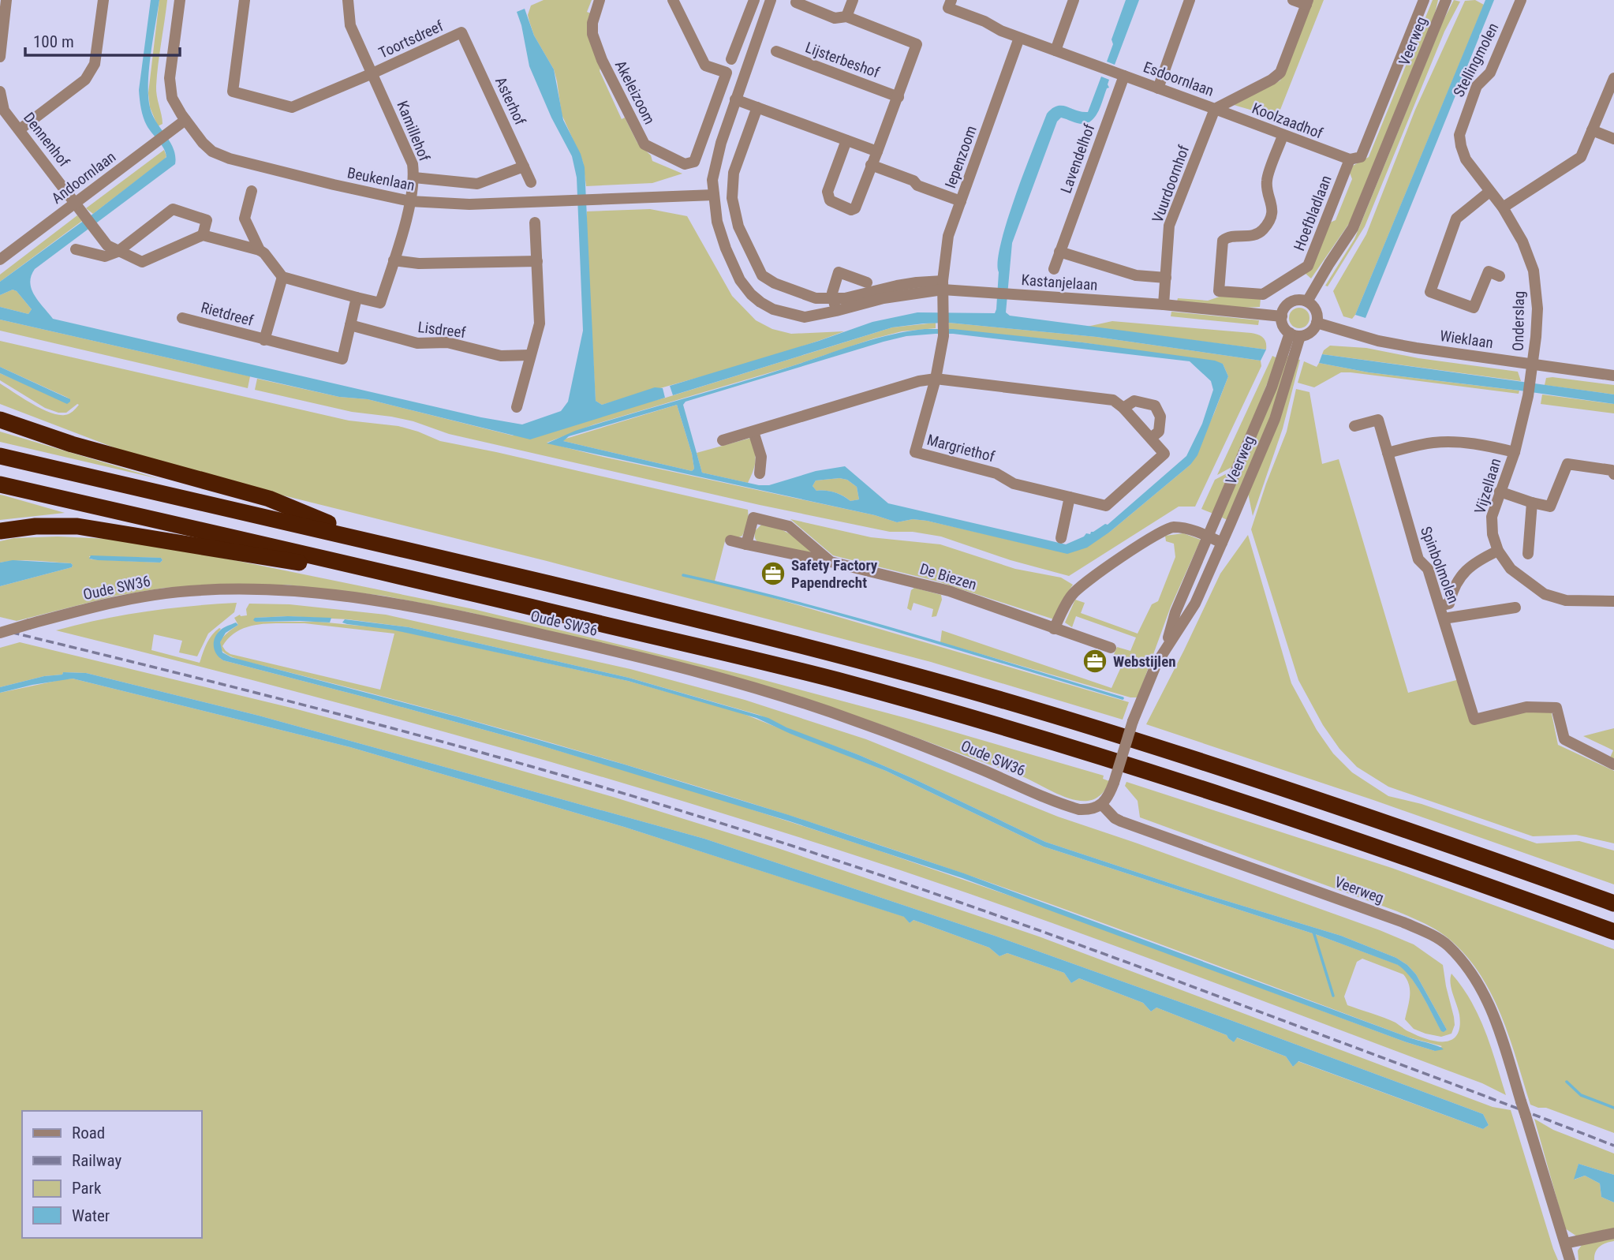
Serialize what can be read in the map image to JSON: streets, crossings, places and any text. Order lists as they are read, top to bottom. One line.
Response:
{"streets":{"street":["Toortsdreef","Veerweg","Lijsterbeshof","Stellingmolen","Esdoornlaan","Akeleizoom","Asterhof","Koolzaadhof","Kamillehof","Dennenhof","Iepenzoom","Lavendelhof","Andoornlaan","Beukenlaan","Vuurdoornhof","Hoefbladlaan","Kastanjelaan","Rietdreef","Onderslag","Lisdreef","Wieklaan","Margriethof","Vijzellaan","Spinbolmolen","De Biezen","Oude SW36"]},"crossings":[["Toortsdreef","Asterhof"],["Toortsdreef","Kamillehof"],["Veerweg","Kastanjelaan"],["Veerweg","Wieklaan"],["Veerweg","Oude SW36"],["Stellingmolen","Onderslag"],["Esdoornlaan","Koolzaadhof"],["Esdoornlaan","Iepenzoom"],["Esdoornlaan","Lavendelhof"],["Esdoornlaan","Vuurdoornhof"],["Asterhof","Beukenlaan"],["Koolzaadhof","Vuurdoornhof"],["Koolzaadhof","Hoefbladlaan"],["Kamillehof","Beukenlaan"],["Dennenhof","Andoornlaan"],["Iepenzoom","Kastanjelaan"],["Iepenzoom","Margriethof"],["Andoornlaan","Beukenlaan"],["Beukenlaan","Kastanjelaan"],["Vuurdoornhof","Kastanjelaan"],["Kastanjelaan","Wieklaan"],["Kastanjelaan","Margriethof"],["Rietdreef","Lisdreef"],["Onderslag","Wieklaan"],["Onderslag","Vijzellaan"],["Wieklaan","Vijzellaan"]],"places":{"office":["Safety Factory Papendrecht","Webstijlen"]},"legend":["Road","Railway","Park","Water"],"scale_bar":"100 m"}
